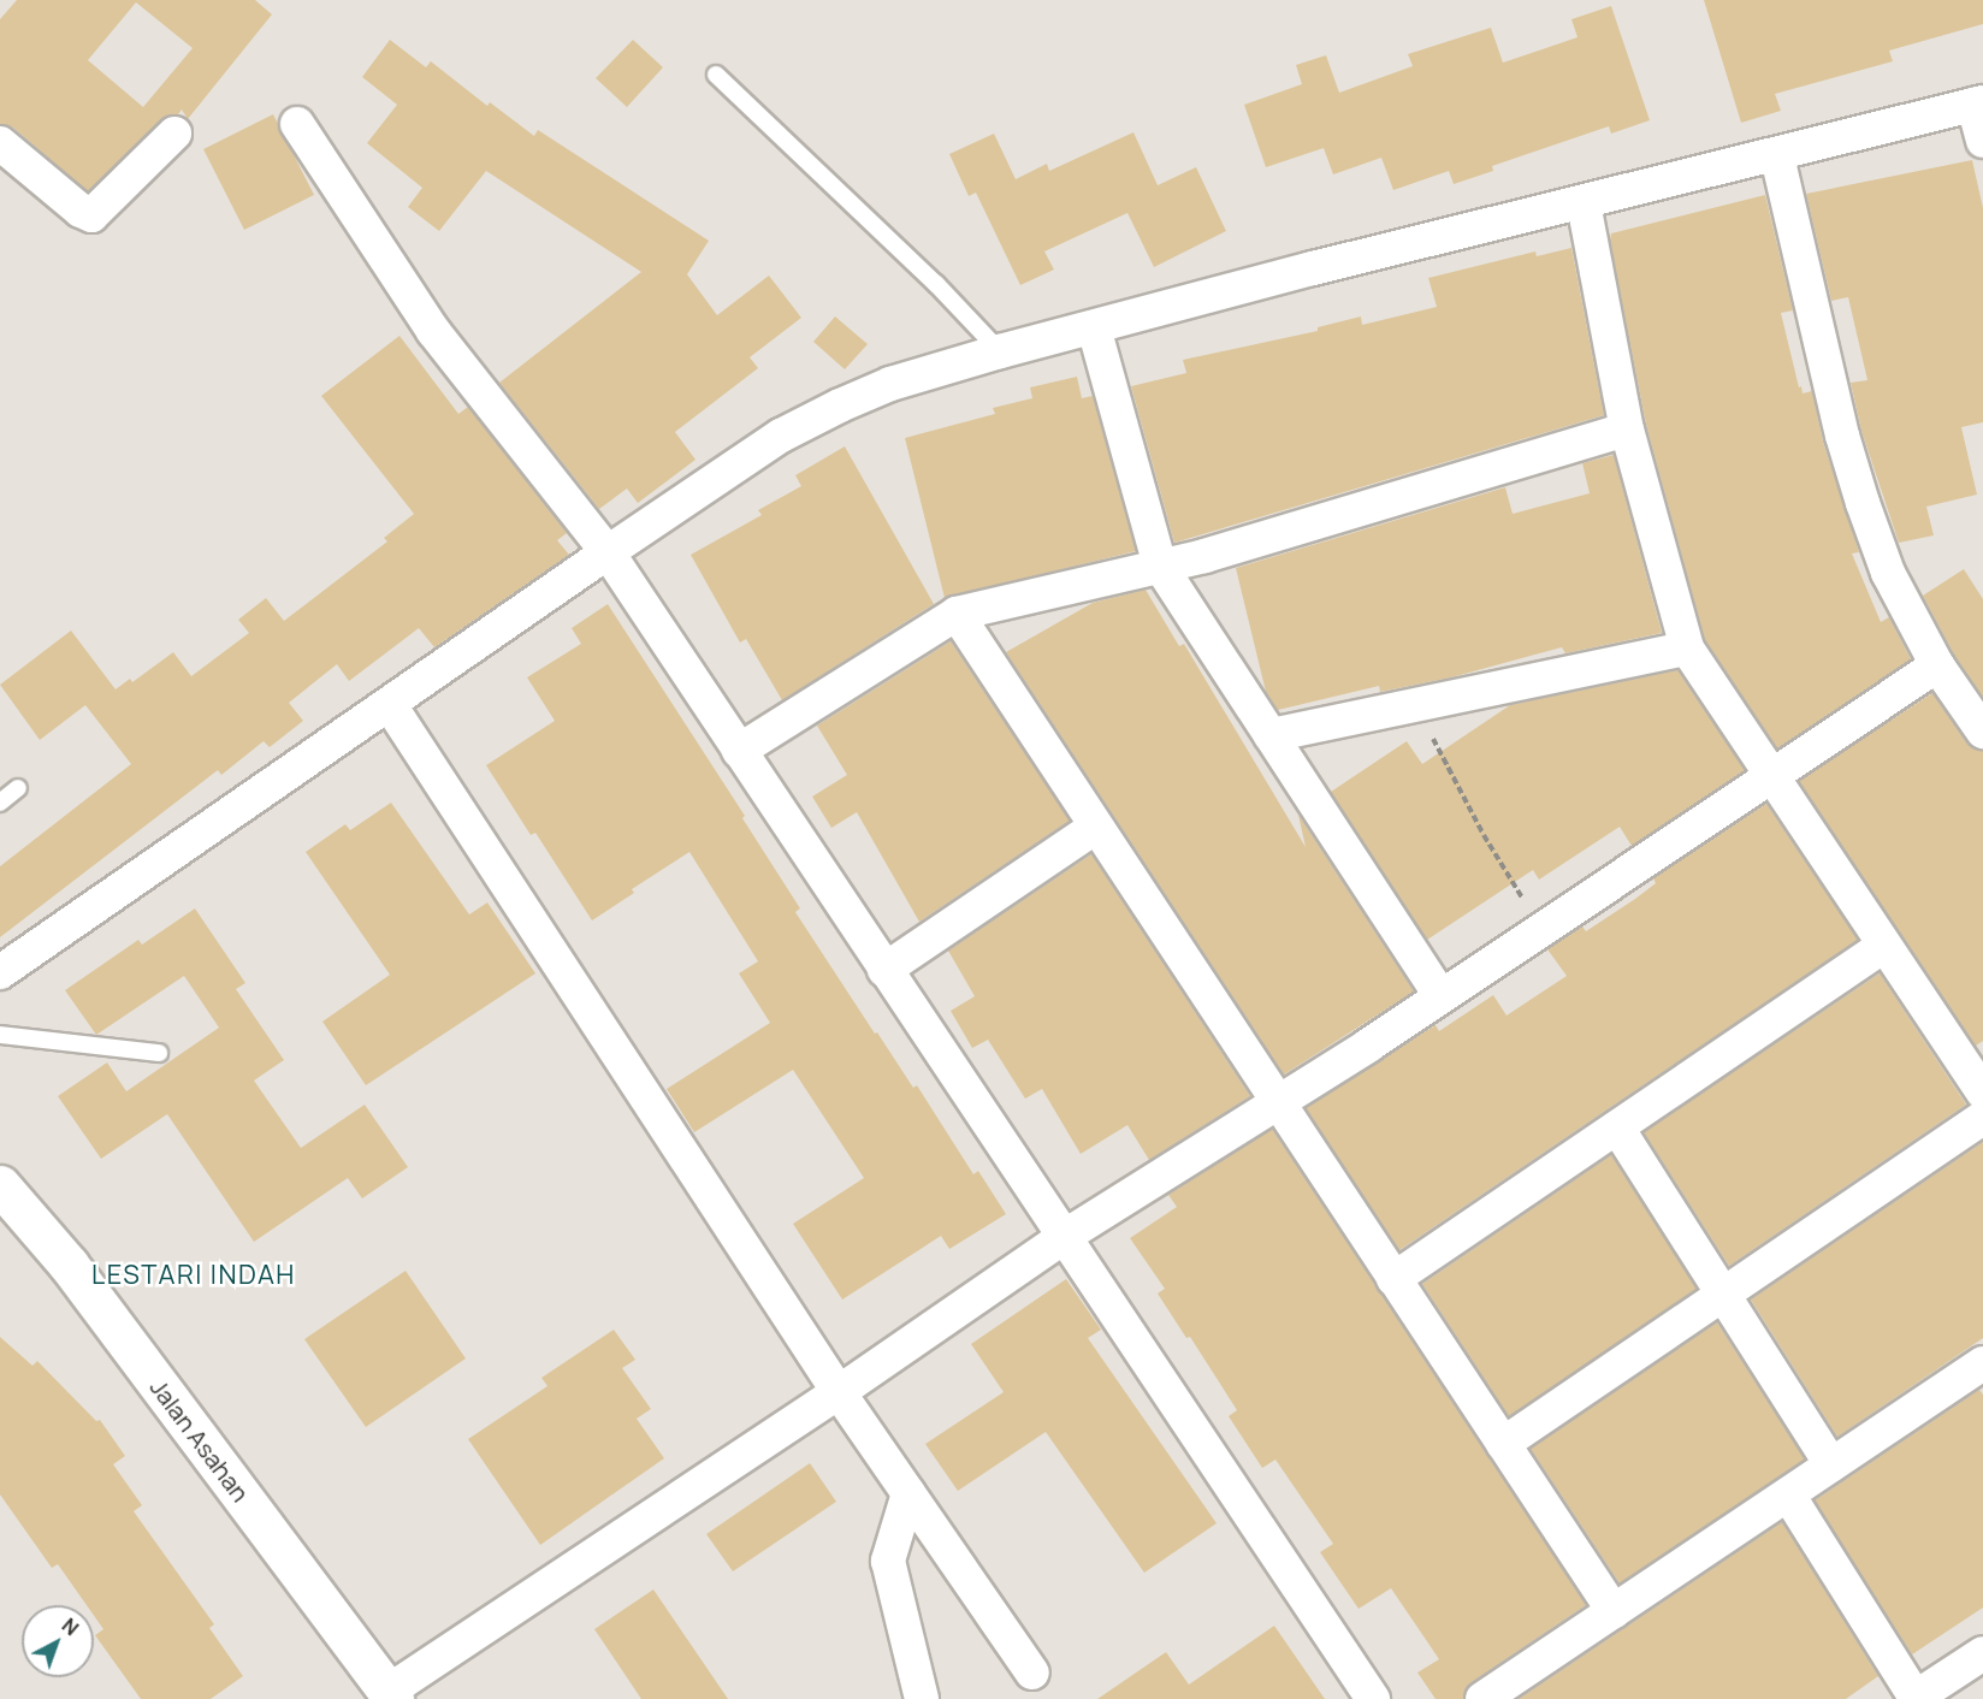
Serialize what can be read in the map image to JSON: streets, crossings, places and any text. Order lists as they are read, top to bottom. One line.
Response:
{"streets":{"main road":["Jalan Asahan"]},"districts":["LESTARI INDAH"],"north":"top right"}
